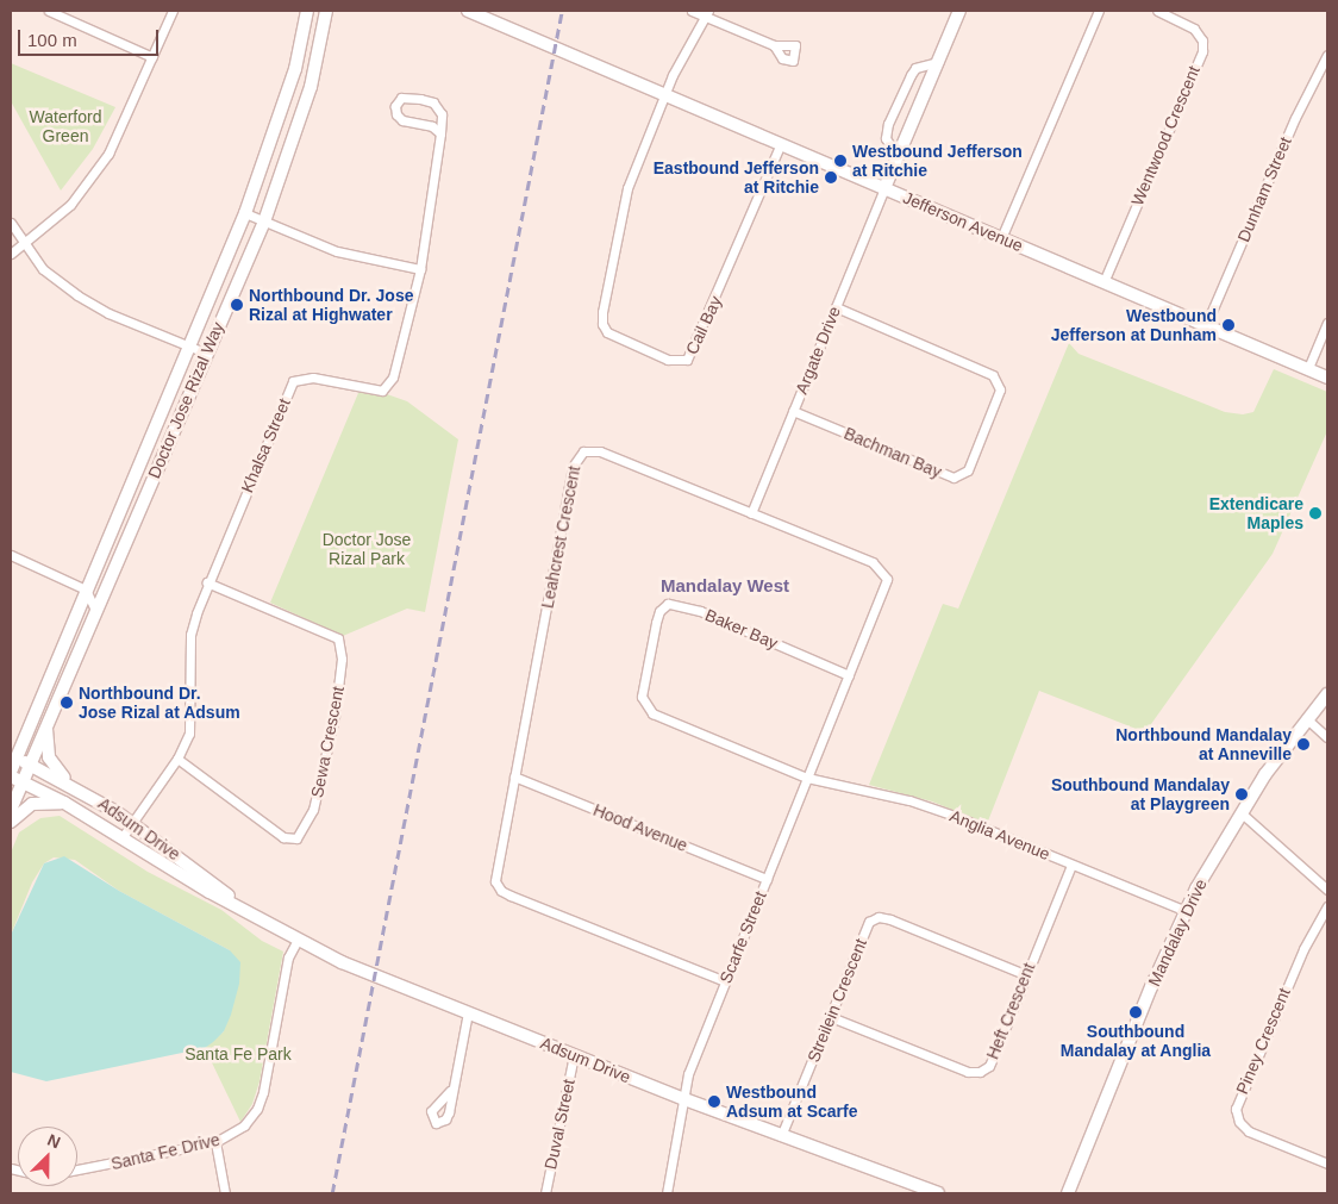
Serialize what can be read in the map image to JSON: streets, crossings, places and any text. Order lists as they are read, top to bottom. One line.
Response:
{"streets":{"street":["Wentwood Crescent","Dunham Street","Jefferson Avenue","Cail Bay","Argate Drive","Doctor Jose Rizal Way","Khalsa Street","Bachman Bay","Leahcrest Crescent","Baker Bay","Sewa Crescent","Hood Avenue","Adsum Drive","Anglia Avenue","Mandalay Drive","Scarfe Street","Streilein Crescent","Heft Crescent","Piney Crescent","Duval Street","Santa Fe Drive"]},"crossings":[["Wentwood Crescent","Jefferson Avenue"],["Dunham Street","Jefferson Avenue"],["Jefferson Avenue","Cail Bay"],["Jefferson Avenue","Argate Drive"],["Argate Drive","Bachman Bay"],["Argate Drive","Leahcrest Crescent"],["Doctor Jose Rizal Way","Adsum Drive"],["Khalsa Street","Sewa Crescent"],["Khalsa Street","Adsum Drive"],["Leahcrest Crescent","Baker Bay"],["Leahcrest Crescent","Hood Avenue"],["Leahcrest Crescent","Anglia Avenue"],["Leahcrest Crescent","Scarfe Street"],["Baker Bay","Anglia Avenue"],["Baker Bay","Scarfe Street"],["Hood Avenue","Scarfe Street"],["Adsum Drive","Scarfe Street"],["Adsum Drive","Streilein Crescent"],["Adsum Drive","Duval Street"],["Adsum Drive","Santa Fe Drive"],["Anglia Avenue","Mandalay Drive"],["Anglia Avenue","Scarfe Street"],["Anglia Avenue","Heft Crescent"],["Streilein Crescent","Heft Crescent"]],"districts":["Mandalay West"],"parks":["Waterford Green","Doctor Jose Rizal Park","Santa Fe Park"],"places":["Westbound Jefferson at Ritchie","Eastbound Jefferson at Ritchie","Northbound Dr. Jose Rizal at Highwater","Westbound Jefferson at Dunham","Extendicare Maples","Northbound Dr. Jose Rizal at Adsum","Northbound Mandalay at Anneville","Southbound Mandalay at Playgreen","Southbound Mandalay at Anglia","Westbound Adsum at Scarfe"],"scale_bar":"100 m","north":"top right"}
